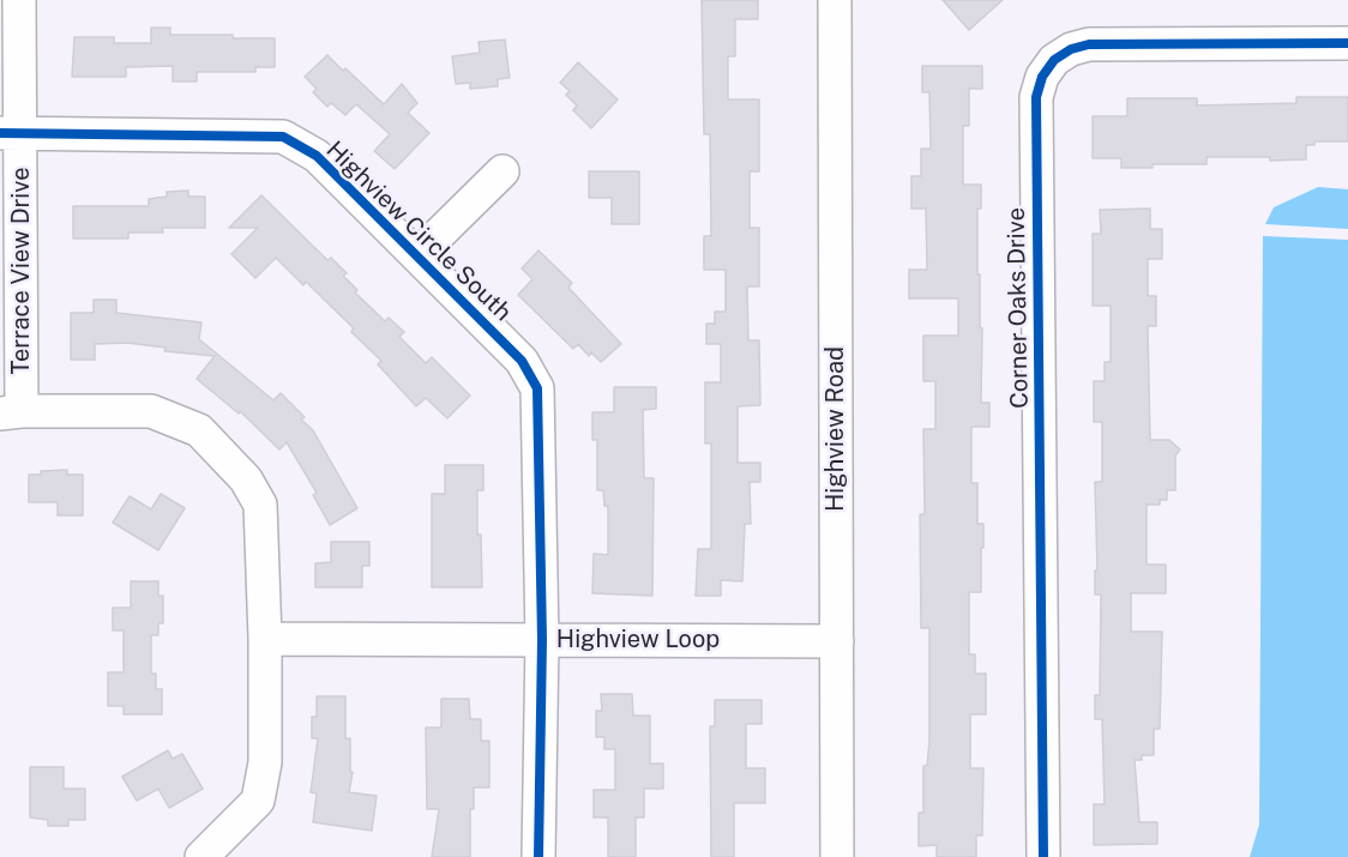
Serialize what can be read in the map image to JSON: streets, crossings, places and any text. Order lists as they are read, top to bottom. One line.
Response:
{"streets":{"street":["Highview Circle South","Terrace View Drive","Corner Oaks Drive","Highview Road","Highview Loop"]},"crossings":[["Highview Circle South","Terrace View Drive"],["Highview Circle South","Highview Loop"],["Highview Road","Highview Loop"]]}
